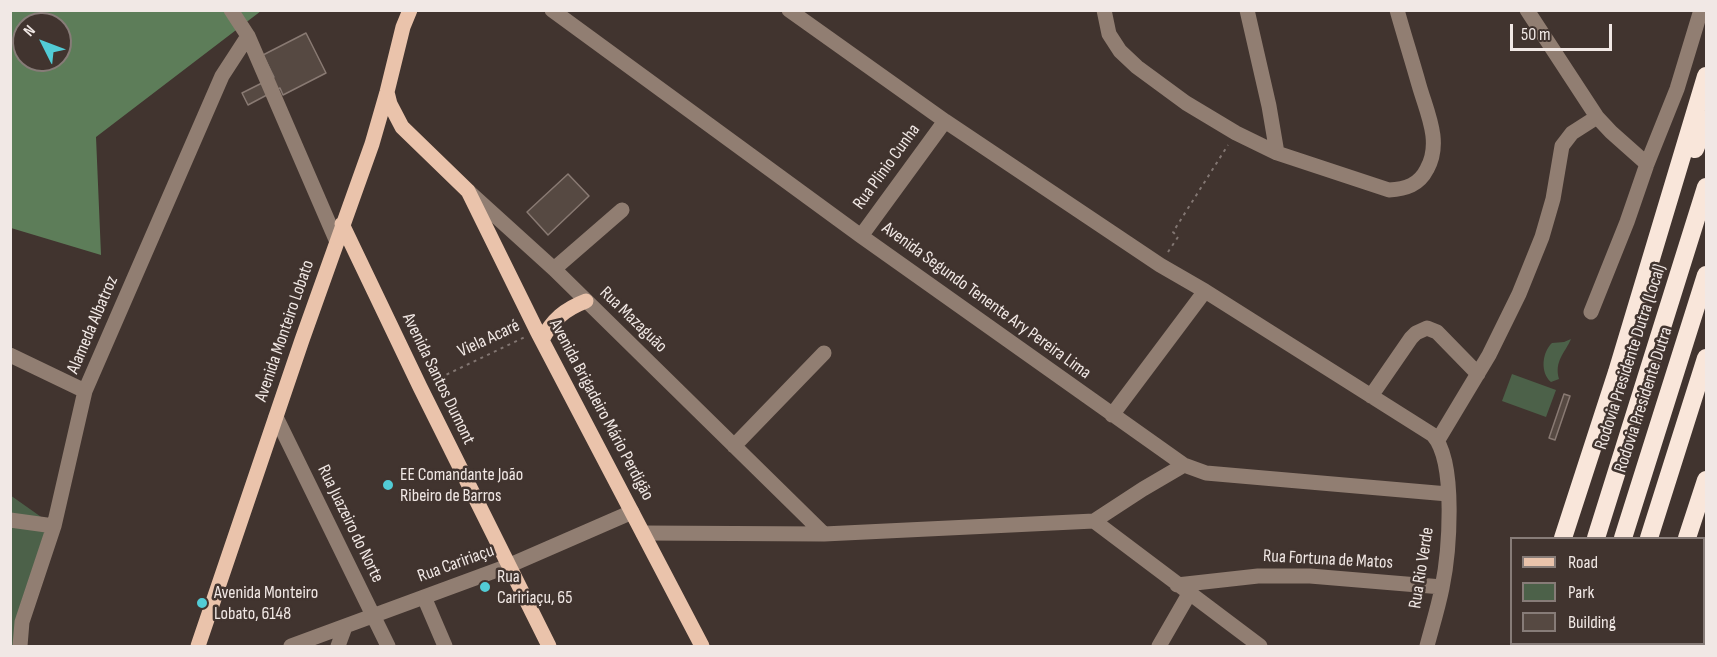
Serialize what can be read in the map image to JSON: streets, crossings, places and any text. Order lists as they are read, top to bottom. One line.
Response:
{"streets":{"highway":["Rodovia Presidente Dutra (Local)","Rodovia Presidente Dutra"],"main road":["Rua Mazaguão","Avenida Monteiro Lobato","Avenida Santos Dumont","Avenida Brigadeiro Mário Perdigão"],"street":["Rua Plinio Cunha","Avenida Segundo Tenente Ary Pereira Lima","Alameda Albatroz","Rua Juazeiro do Norte","Rua Fortuna de Matos","Rua Caririaçu","Rua Rio Verde"],"path":["Viela Acaré"]},"crossings":[["Rua Plinio Cunha","Avenida Segundo Tenente Ary Pereira Lima"],["Avenida Segundo Tenente Ary Pereira Lima","Rua Rio Verde"],["Rua Mazaguão","Avenida Monteiro Lobato"],["Rua Mazaguão","Avenida Brigadeiro Mário Perdigão"],["Avenida Monteiro Lobato","Avenida Santos Dumont"],["Avenida Monteiro Lobato","Rua Juazeiro do Norte"],["Viela Acaré","Avenida Santos Dumont"],["Viela Acaré","Avenida Brigadeiro Mário Perdigão"],["Avenida Santos Dumont","Rua Caririaçu"],["Avenida Brigadeiro Mário Perdigão","Rua Caririaçu"],["Rua Juazeiro do Norte","Rua Caririaçu"],["Rua Fortuna de Matos","Rua Rio Verde"]],"places":["EE Comandante João Ribeiro de Barros","Rua Caririaçu, 65","Avenida Monteiro Lobato, 6148"],"legend":["Road","Park","Building"],"scale_bar":"50 m","north":"top left"}
